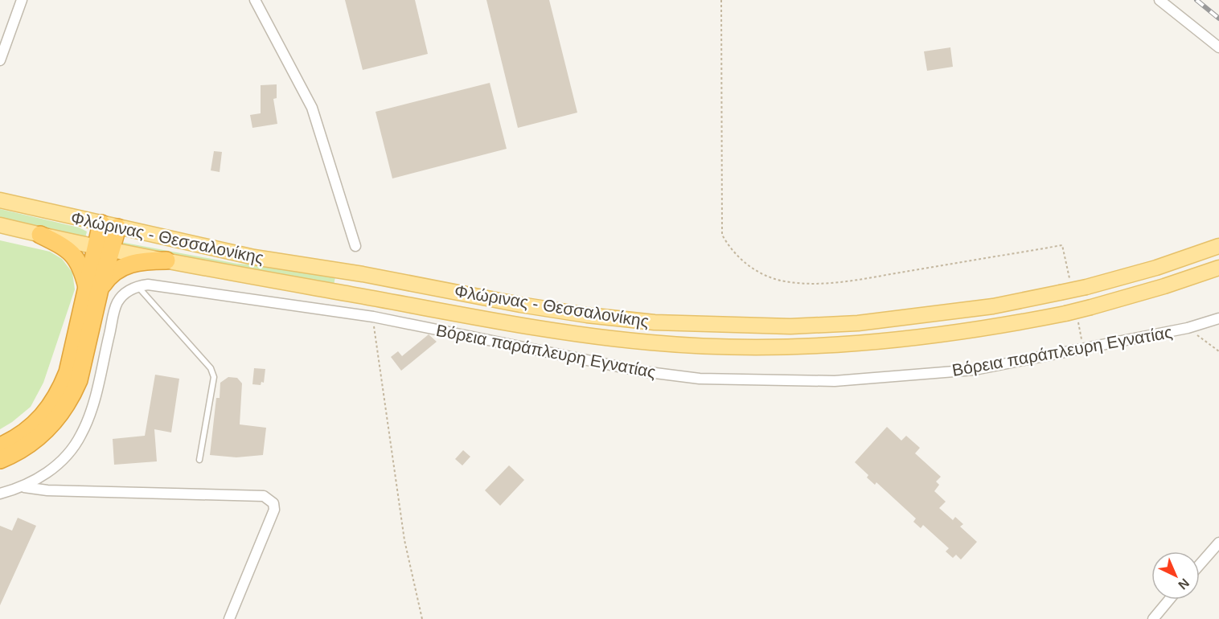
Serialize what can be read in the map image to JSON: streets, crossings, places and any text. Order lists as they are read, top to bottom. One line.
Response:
{"streets":{"main road":["Φλώρινας - Θεσσαλονίκης"],"street":["Βόρεια παράπλευρη Εγνατίας"]},"north":"bottom right"}
